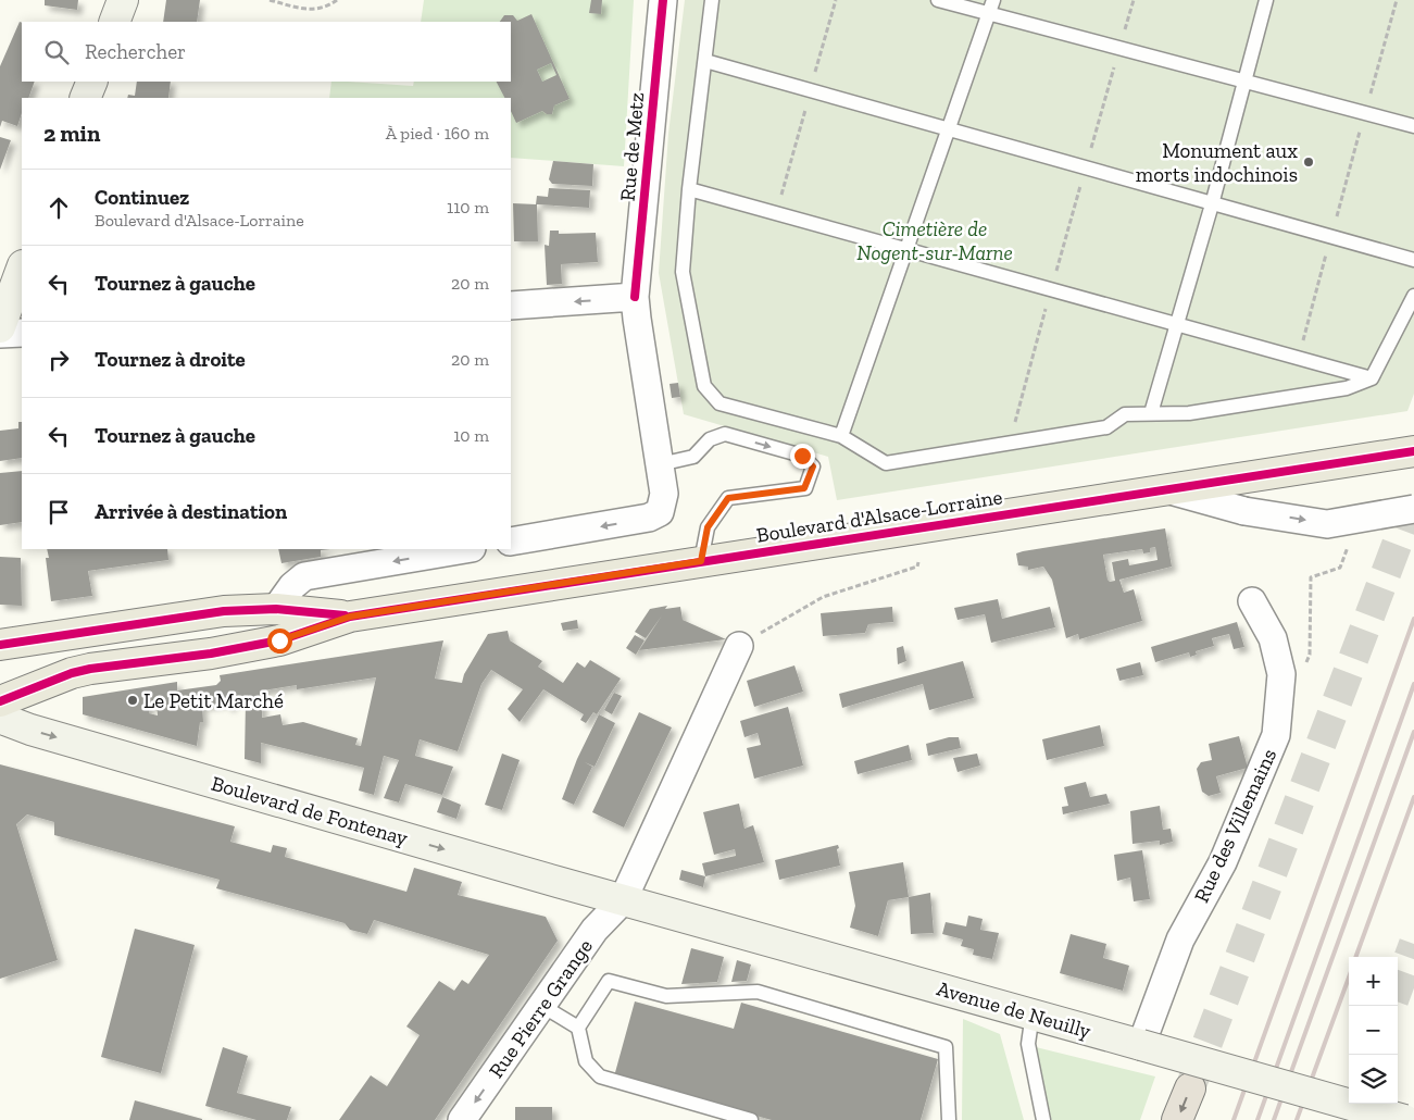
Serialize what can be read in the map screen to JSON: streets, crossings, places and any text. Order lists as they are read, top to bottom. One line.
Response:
{"streets":{"main road":["Boulevard d'Alsace-Lorraine"],"street":["Rue de Metz","Boulevard de Fontenay","Rue des Villemains","Rue Pierre Grange","Avenue de Neuilly"]},"crossings":[["Boulevard de Fontenay","Rue Pierre Grange"],["Boulevard de Fontenay","Avenue de Neuilly"],["Rue des Villemains","Avenue de Neuilly"],["Rue Pierre Grange","Avenue de Neuilly"]],"one_way":["Boulevard de Fontenay"],"parks":["Cimetière de Nogent-sur-Marne"],"places":["Monument aux morts indochinois","Le Petit Marché"],"page":{"search":"Rechercher","heading":["2 min","À pied · 160 m"],"list":[["Continuez","Boulevard d'Alsace-Lorraine","110 m"],["Tournez à gauche","20 m"],["Tournez à droite","20 m"],["Tournez à gauche","10 m"],"Arrivée à destination"],"map_buttons":["+","−"]}}
